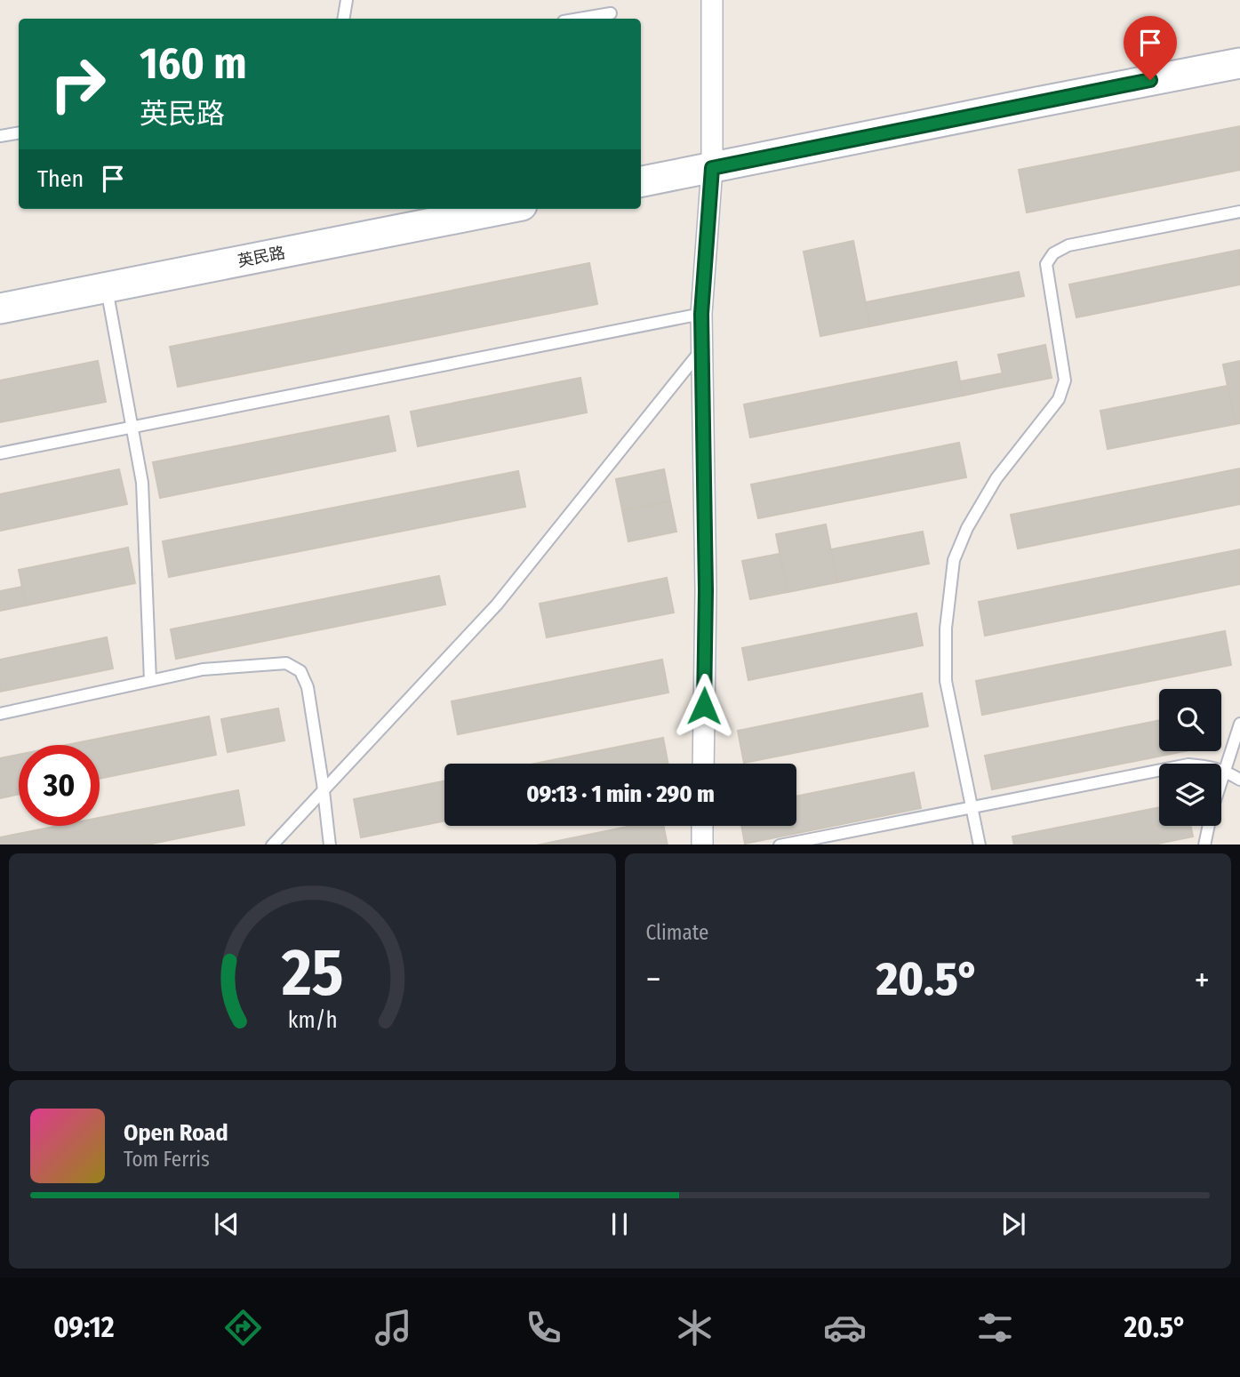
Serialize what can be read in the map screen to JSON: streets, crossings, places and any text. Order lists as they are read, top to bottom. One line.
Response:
{"streets":{"street":["英民路"]},"page":{"turn":["160 m","英民路"],"then":"Then","limit":"30","trip":"09:13 · 1 min · 290 m","tile":"Climate","heat":["−","20.5°","+"],"song":["Open Road","Tom Ferris"],"tabs":["09:12","20.5°"],"gauge":["25","km/h"]}}
